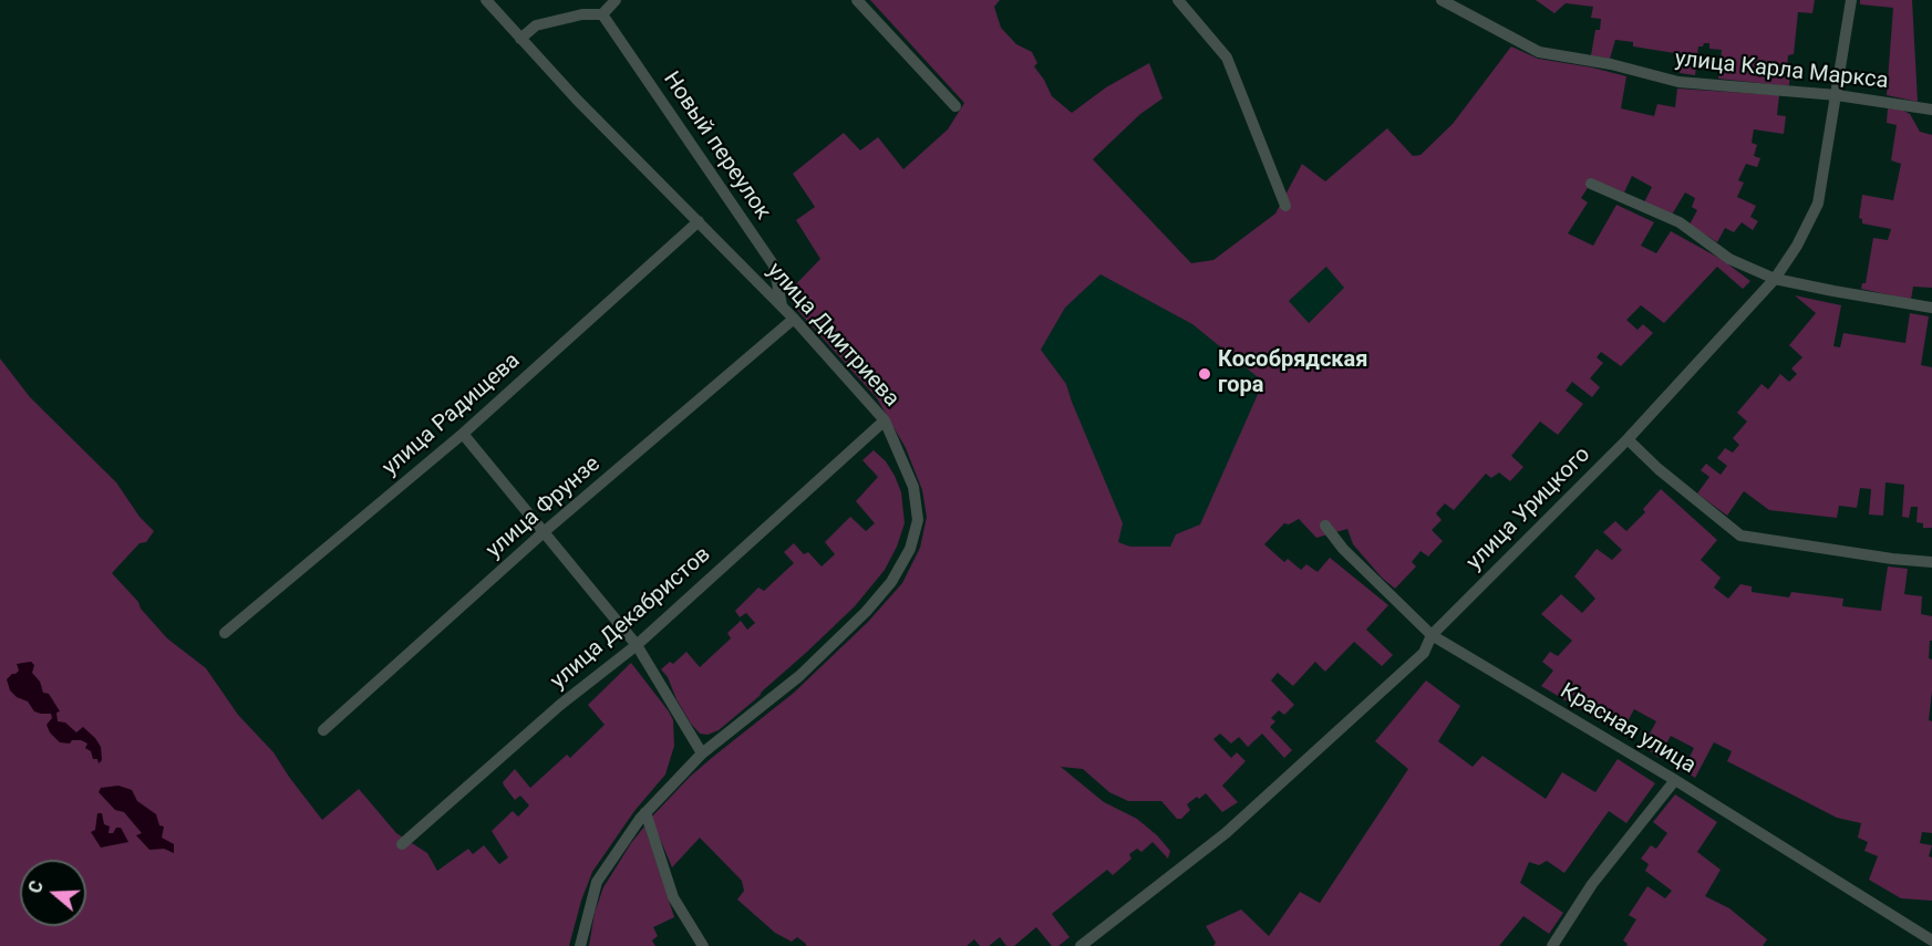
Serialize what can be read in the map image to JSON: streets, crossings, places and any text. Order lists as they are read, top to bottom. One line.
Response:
{"streets":{"street":["улица Карла Маркса","Новый переулок","улица Дмитриева","улица Радищева","улица Фрунзе","улица Урицкого","улица Декабристов","Красная улица"]},"crossings":[["улица Карла Маркса","улица Урицкого"],["Новый переулок","улица Дмитриева"],["улица Дмитриева","улица Радищева"],["улица Дмитриева","улица Фрунзе"],["улица Дмитриева","улица Декабристов"],["улица Урицкого","Красная улица"]],"places":["Кособрядская гора"],"north":"left"}
